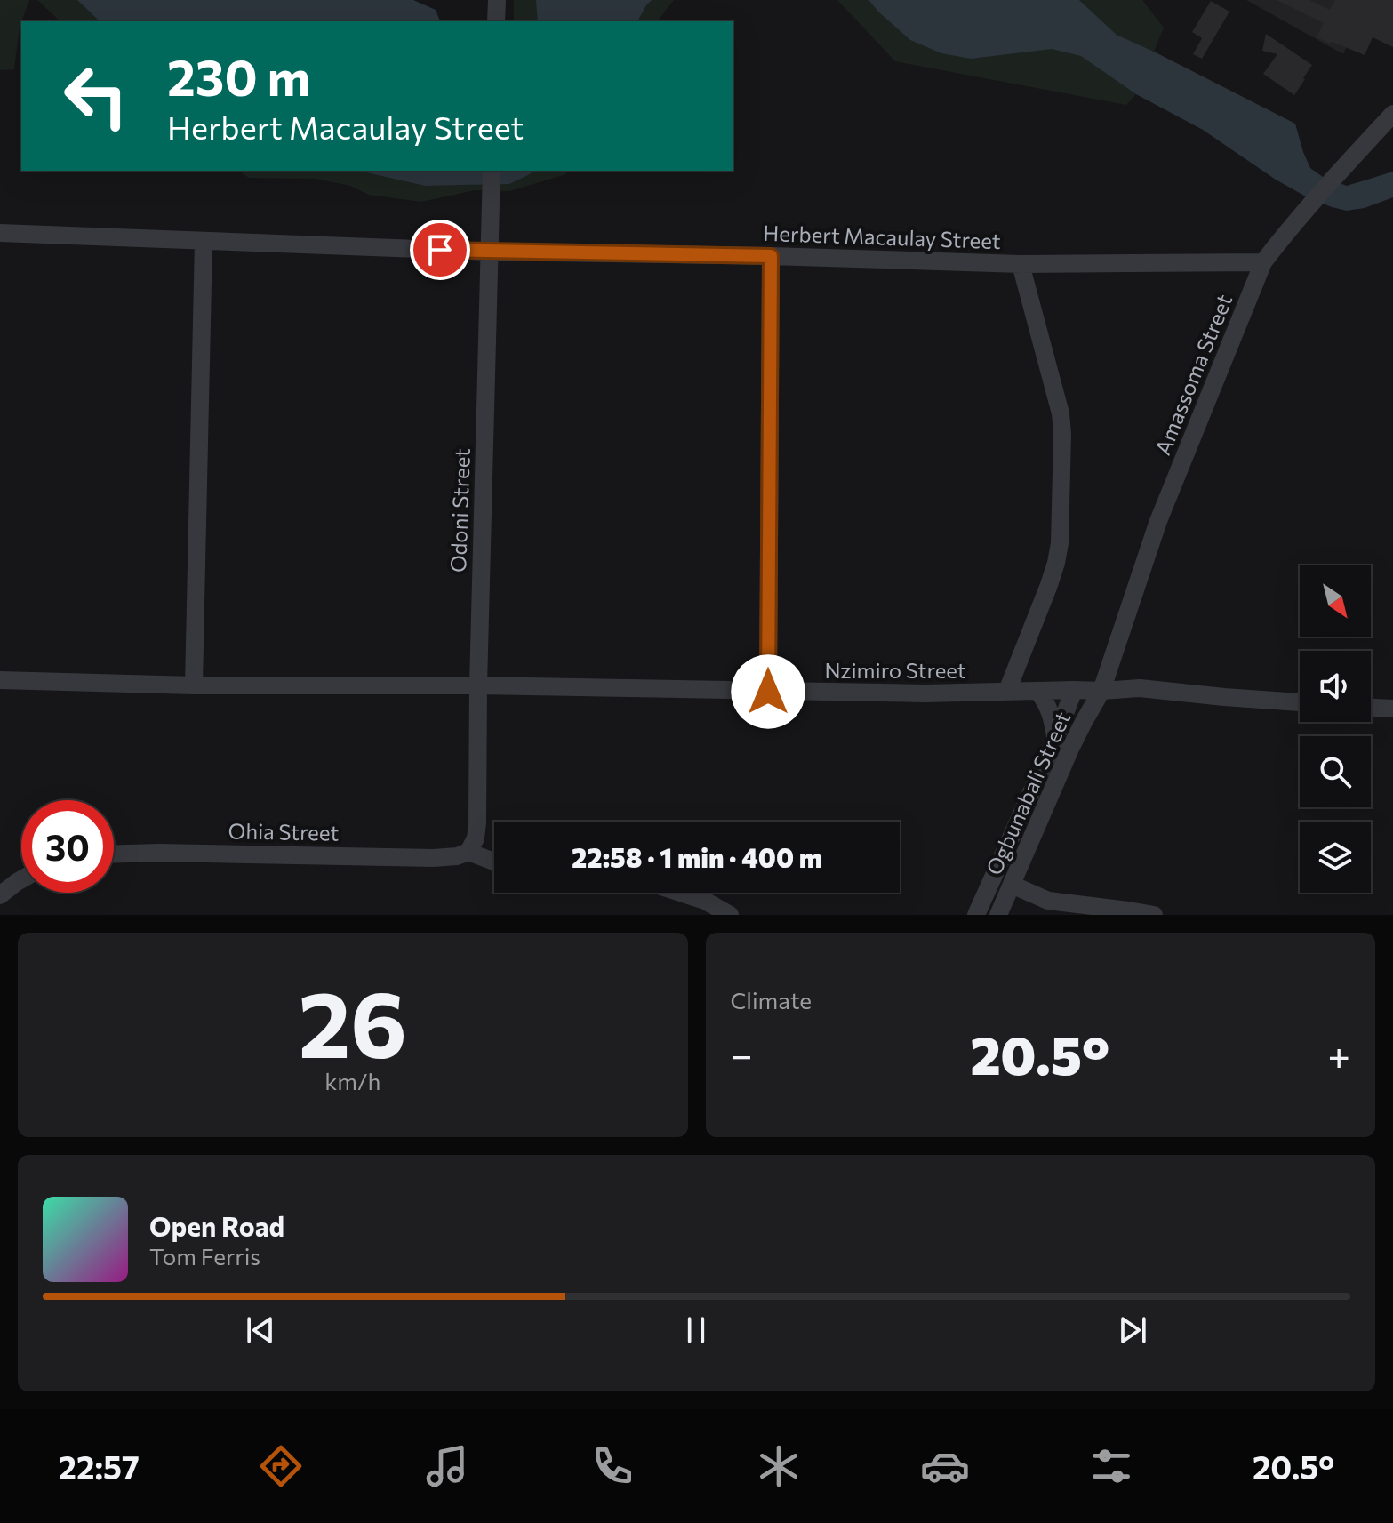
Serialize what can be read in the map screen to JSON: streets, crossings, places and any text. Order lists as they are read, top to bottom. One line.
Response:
{"streets":{"street":["Herbert Macaulay Street","Amassoma Street","Odoni Street","Nzimiro Street","Ogbunabali Street","Ohia Street"]},"crossings":[["Herbert Macaulay Street","Amassoma Street"],["Herbert Macaulay Street","Odoni Street"],["Amassoma Street","Nzimiro Street"],["Amassoma Street","Ogbunabali Street"],["Odoni Street","Nzimiro Street"],["Odoni Street","Ohia Street"],["Nzimiro Street","Ogbunabali Street"]],"north":"bottom right","page":{"turn":["230 m","Herbert Macaulay Street"],"limit":"30","trip":"22:58 · 1 min · 400 m","tile":[["26","km/h"],"Climate"],"heat":["−","20.5°","+"],"song":["Open Road","Tom Ferris"],"tabs":["22:57","20.5°"]}}
